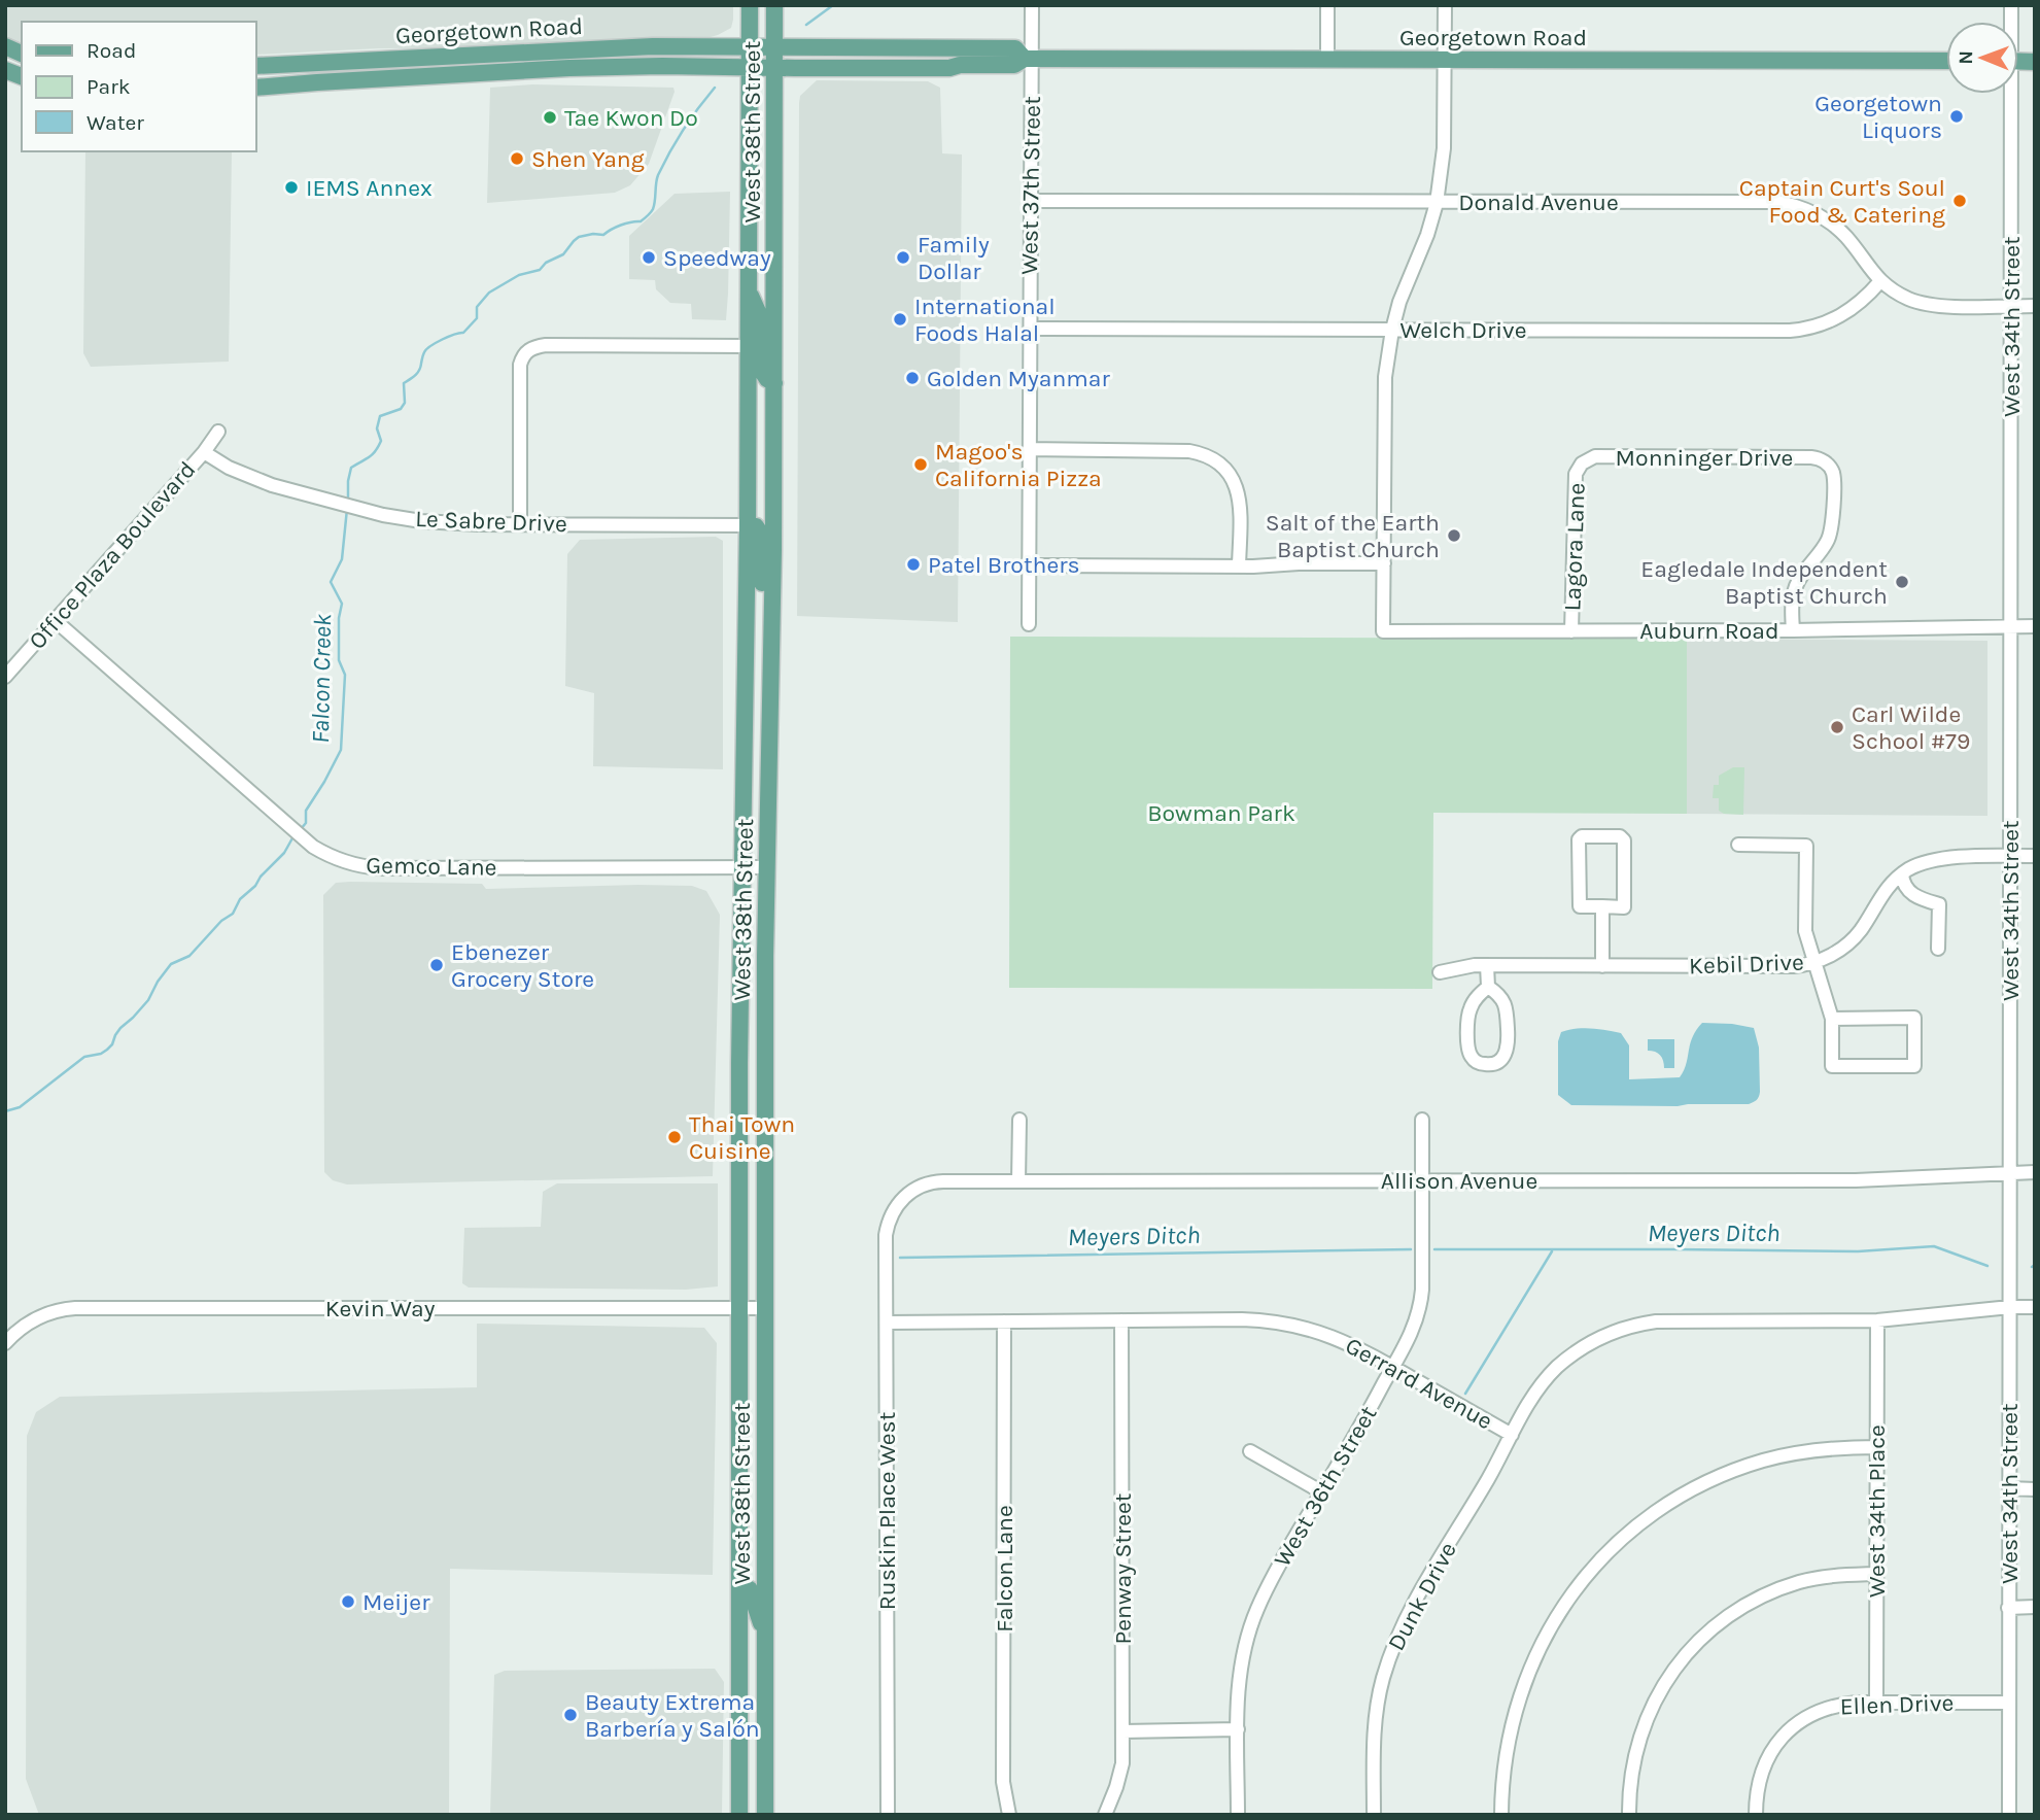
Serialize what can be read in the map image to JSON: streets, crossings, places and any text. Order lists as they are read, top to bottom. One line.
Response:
{"streets":{"main road":["Georgetown Road","West 38th Street"],"street":["West 37th Street","Donald Avenue","West 34th Street","Welch Drive","Monninger Drive","Le Sabre Drive","Lagora Lane","Office Plaza Boulevard","Auburn Road","Gemco Lane","Kebil Drive","Allison Avenue","Kevin Way","Gerrard Avenue","West 36th Street","Ruskin Place West","West 34th Place","Falcon Lane","Penway Street","Dunk Drive","Ellen Drive"]},"crossings":[["Georgetown Road","West 38th Street"],["Georgetown Road","West 37th Street"],["West 38th Street","Le Sabre Drive"],["West 38th Street","Gemco Lane"],["West 38th Street","Kevin Way"],["West 37th Street","Donald Avenue"],["West 37th Street","Welch Drive"],["Donald Avenue","West 34th Street"],["Donald Avenue","Welch Drive"],["West 34th Street","Auburn Road"],["West 34th Street","Kebil Drive"],["West 34th Street","Allison Avenue"],["West 34th Street","Gerrard Avenue"],["West 34th Street","Ellen Drive"],["Monninger Drive","Lagora Lane"],["Monninger Drive","Auburn Road"],["Le Sabre Drive","Office Plaza Boulevard"],["Lagora Lane","Auburn Road"],["Office Plaza Boulevard","Gemco Lane"],["Allison Avenue","West 36th Street"],["Allison Avenue","Ruskin Place West"],["Gerrard Avenue","West 36th Street"],["Gerrard Avenue","Ruskin Place West"],["Gerrard Avenue","West 34th Place"],["Gerrard Avenue","Falcon Lane"],["Gerrard Avenue","Penway Street"],["Gerrard Avenue","Dunk Drive"],["West 34th Place","Ellen Drive"]],"water":["Falcon Creek","Meyers Ditch"],"parks":["Bowman Park"],"places":["Georgetown Liquors","Tae Kwon Do","Shen Yang","IEMS Annex","Captain Curt's Soul Food & Catering","Speedway","Family Dollar","International Foods Halal","Golden Myanmar","Magoo's California Pizza","Salt of the Earth Baptist Church","Patel Brothers","Eagledale Independent Baptist Church","Carl Wilde School #79","Ebenezer Grocery Store","Thai Town Cuisine","Meijer","Beauty Extrema Barbería y Salón"],"legend":["Road","Park","Water"],"north":"left"}
